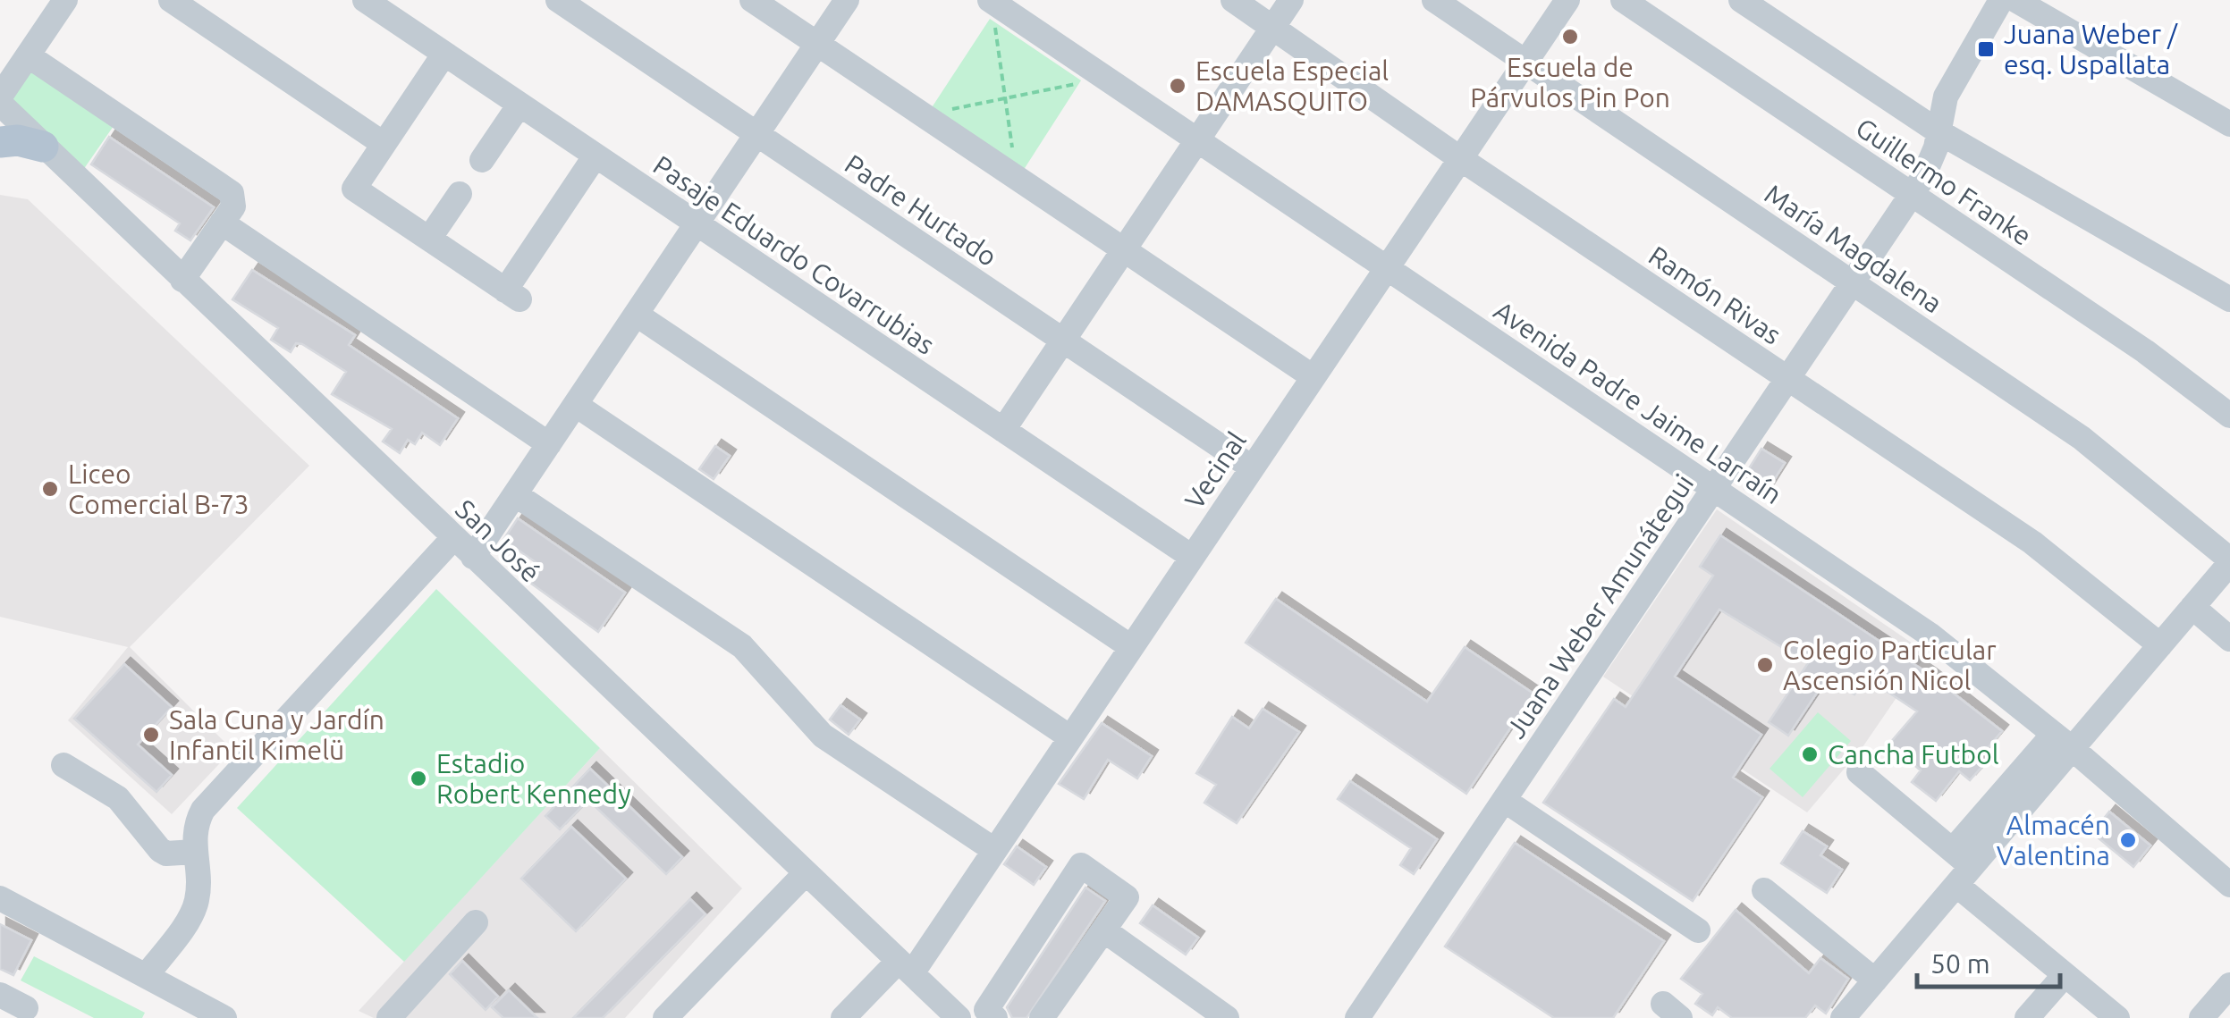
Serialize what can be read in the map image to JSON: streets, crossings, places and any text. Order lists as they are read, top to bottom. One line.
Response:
{"streets":{"street":["Guillermo Franke","Padre Hurtado","María Magdalena","Pasaje Eduardo Covarrubias","Ramón Rivas","Avenida Padre Jaime Larraín","Vecinal","San José","Juana Weber Amunátegui"]},"crossings":[["Guillermo Franke","Juana Weber Amunátegui"],["Padre Hurtado","Vecinal"],["María Magdalena","Vecinal"],["María Magdalena","Juana Weber Amunátegui"],["Pasaje Eduardo Covarrubias","Vecinal"],["Ramón Rivas","Vecinal"],["Ramón Rivas","Juana Weber Amunátegui"],["Avenida Padre Jaime Larraín","Vecinal"],["Avenida Padre Jaime Larraín","Juana Weber Amunátegui"],["Vecinal","San José"]],"places":{"other":["Escuela de Párvulos Pin Pon","Escuela Especial DAMASQUITO","Liceo Comercial B-73","Colegio Particular Ascensión Nicol","Sala Cuna y Jardín Infantil Kimelü","Cancha Futbol","Estadio Robert Kennedy","Almacén Valentina"],"transit":["Juana Weber / esq. Uspallata"]},"scale_bar":"50 m"}
